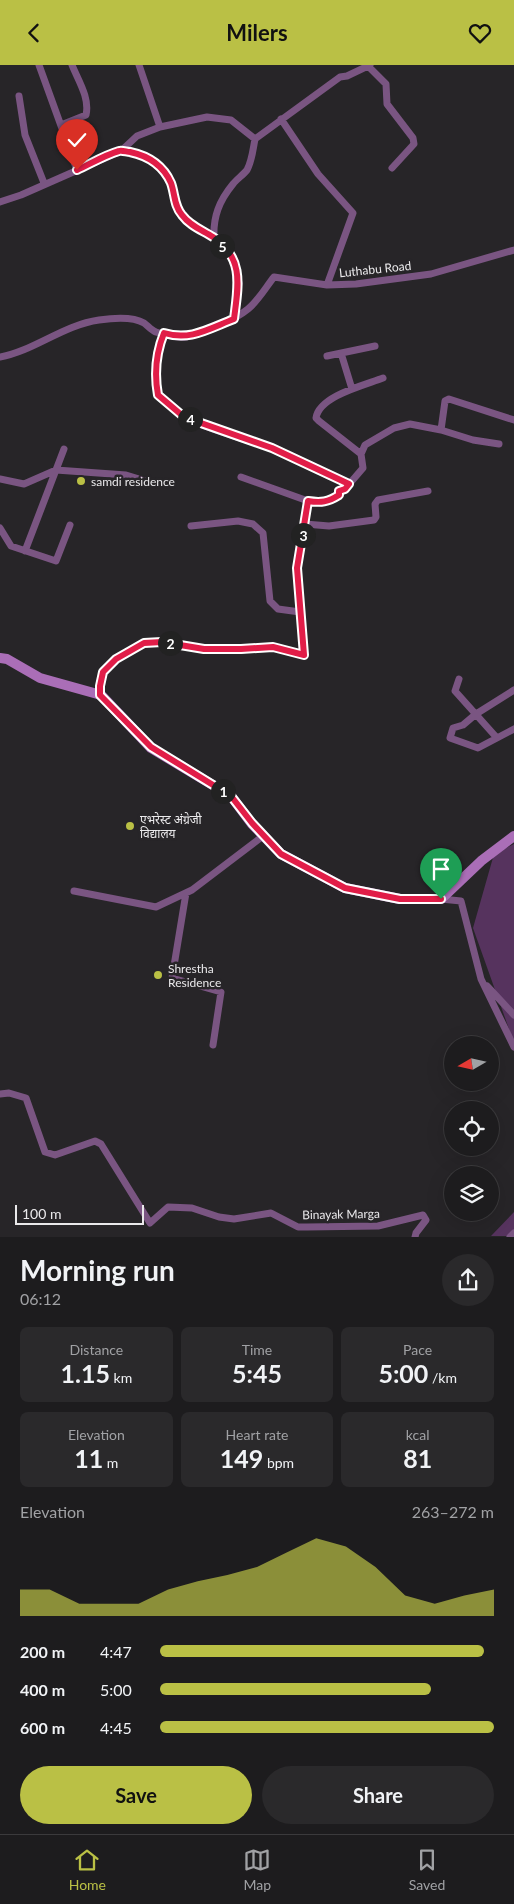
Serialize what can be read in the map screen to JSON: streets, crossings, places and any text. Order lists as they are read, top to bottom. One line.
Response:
{"streets":{"street":["Luthabu Road","Binayak Marga"]},"places":["samdi residence","एभरेस्ट अंग्रेजी विद्यालय","Shrestha Residence"],"scale_bar":"100 m","north":"left","page":{"header":"Milers","pins":["5","4","3","2","1"],"scale":"100 m","heading":["Morning run","06:12"],"stats":[["Distance","1.15 km"],["Time","5:45"],["Pace","5:00 /km"],["Elevation","11 m"],["Heart rate","149 bpm"],["kcal","81"]],"chart":["Elevation","263–272 m"],"list":[{"name":"200 m","note":"4:47"},{"name":"400 m","note":"5:00"},{"name":"600 m","note":"4:45"}],"buttons":["Save","Share"],"tabs":["Home","Map","Saved"]}}
